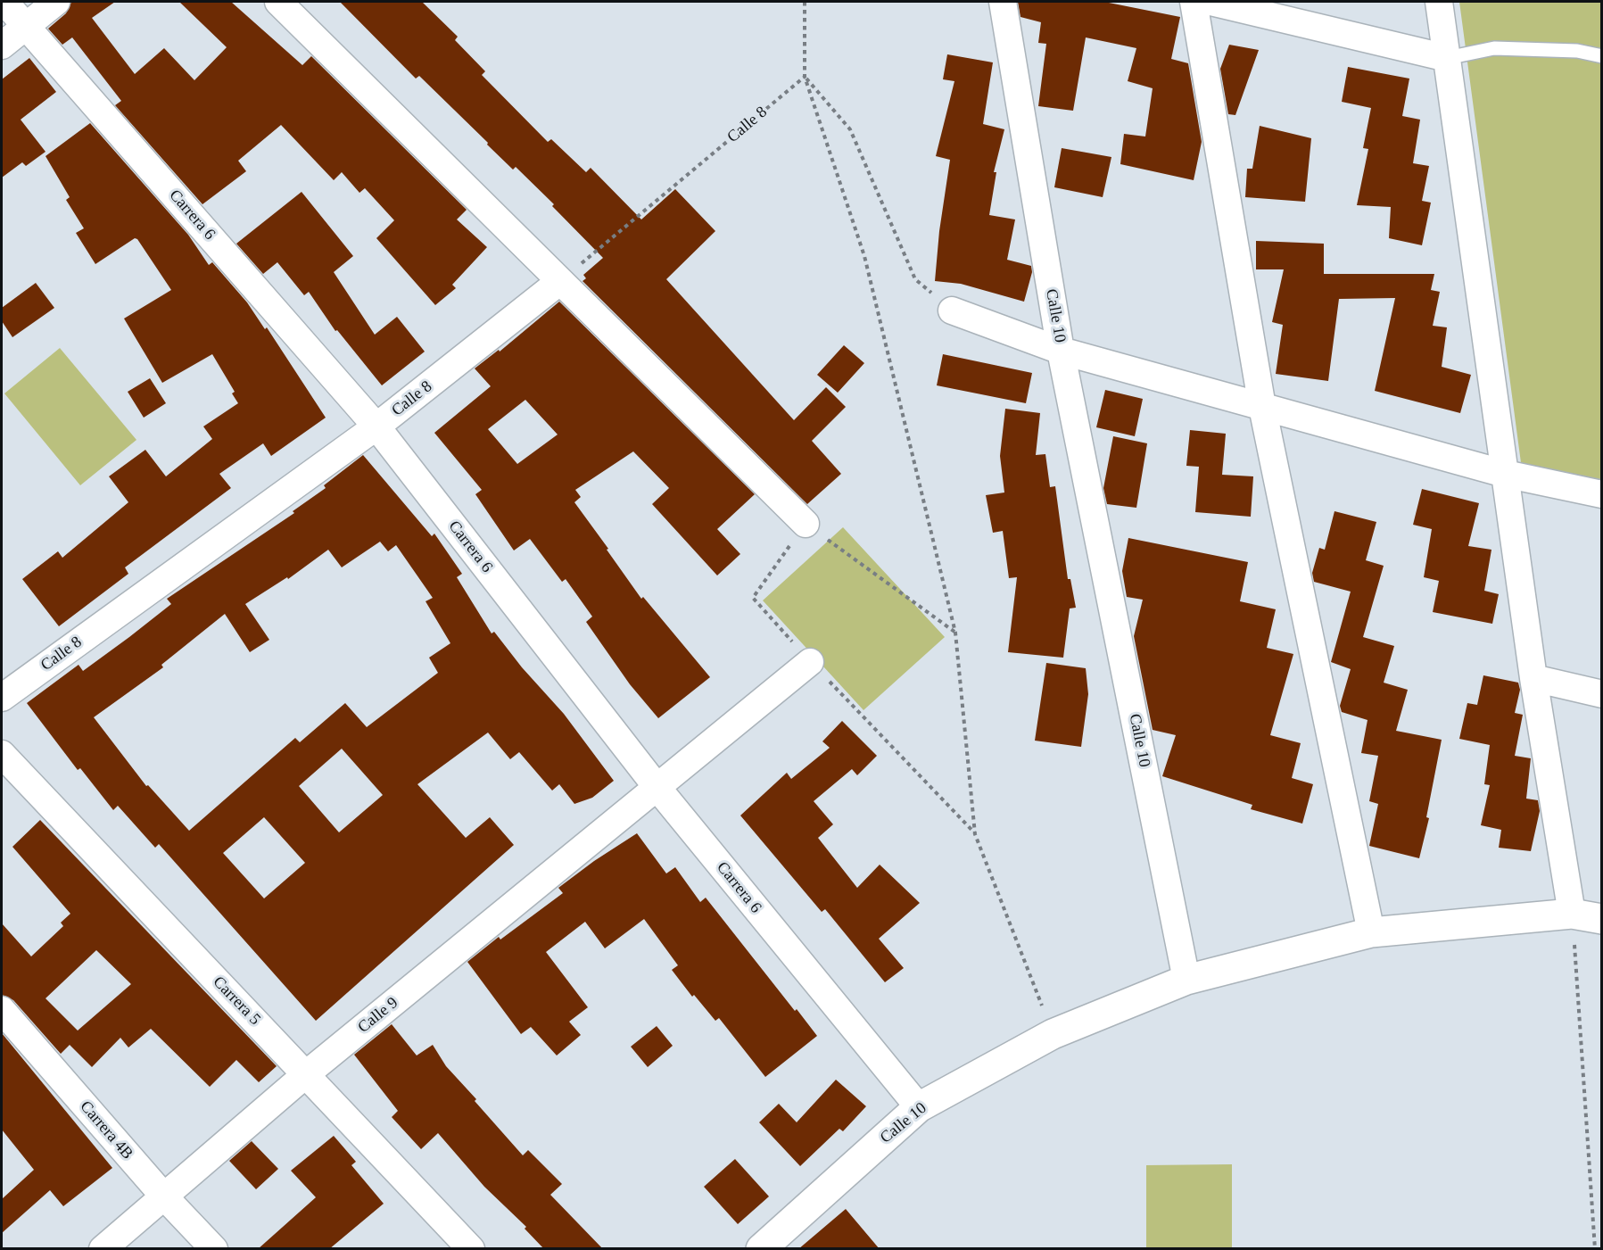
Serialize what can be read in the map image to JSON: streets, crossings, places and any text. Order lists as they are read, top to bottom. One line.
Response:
{"streets":{"street":["Calle 8","Carrera 6","Calle 10","Carrera 5","Calle 9","Carrera 4B"]},"crossings":[["Calle 8","Carrera 6"],["Carrera 6","Calle 10"],["Carrera 6","Calle 9"],["Carrera 5","Calle 9"],["Calle 9","Carrera 4B"]]}
